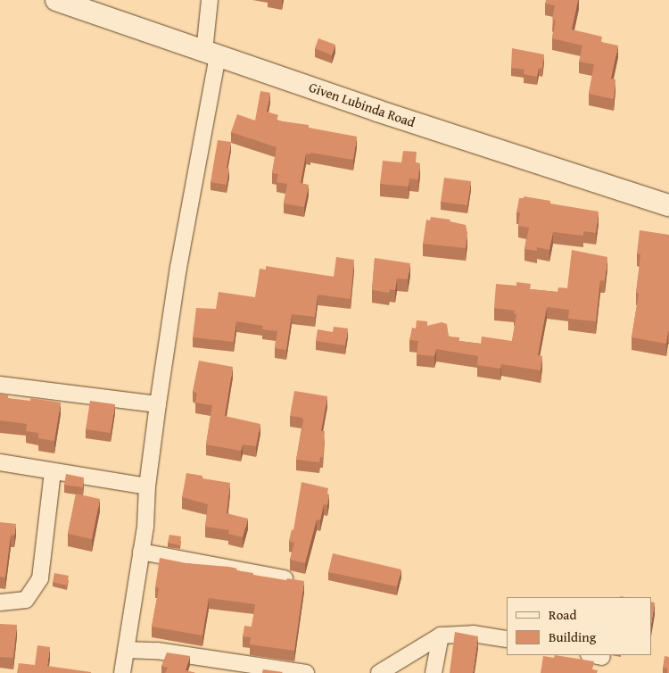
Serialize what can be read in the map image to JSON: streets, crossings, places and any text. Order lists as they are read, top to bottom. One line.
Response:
{"streets":{"street":["Given Lubinda Road"]},"legend":["Road","Building"]}
